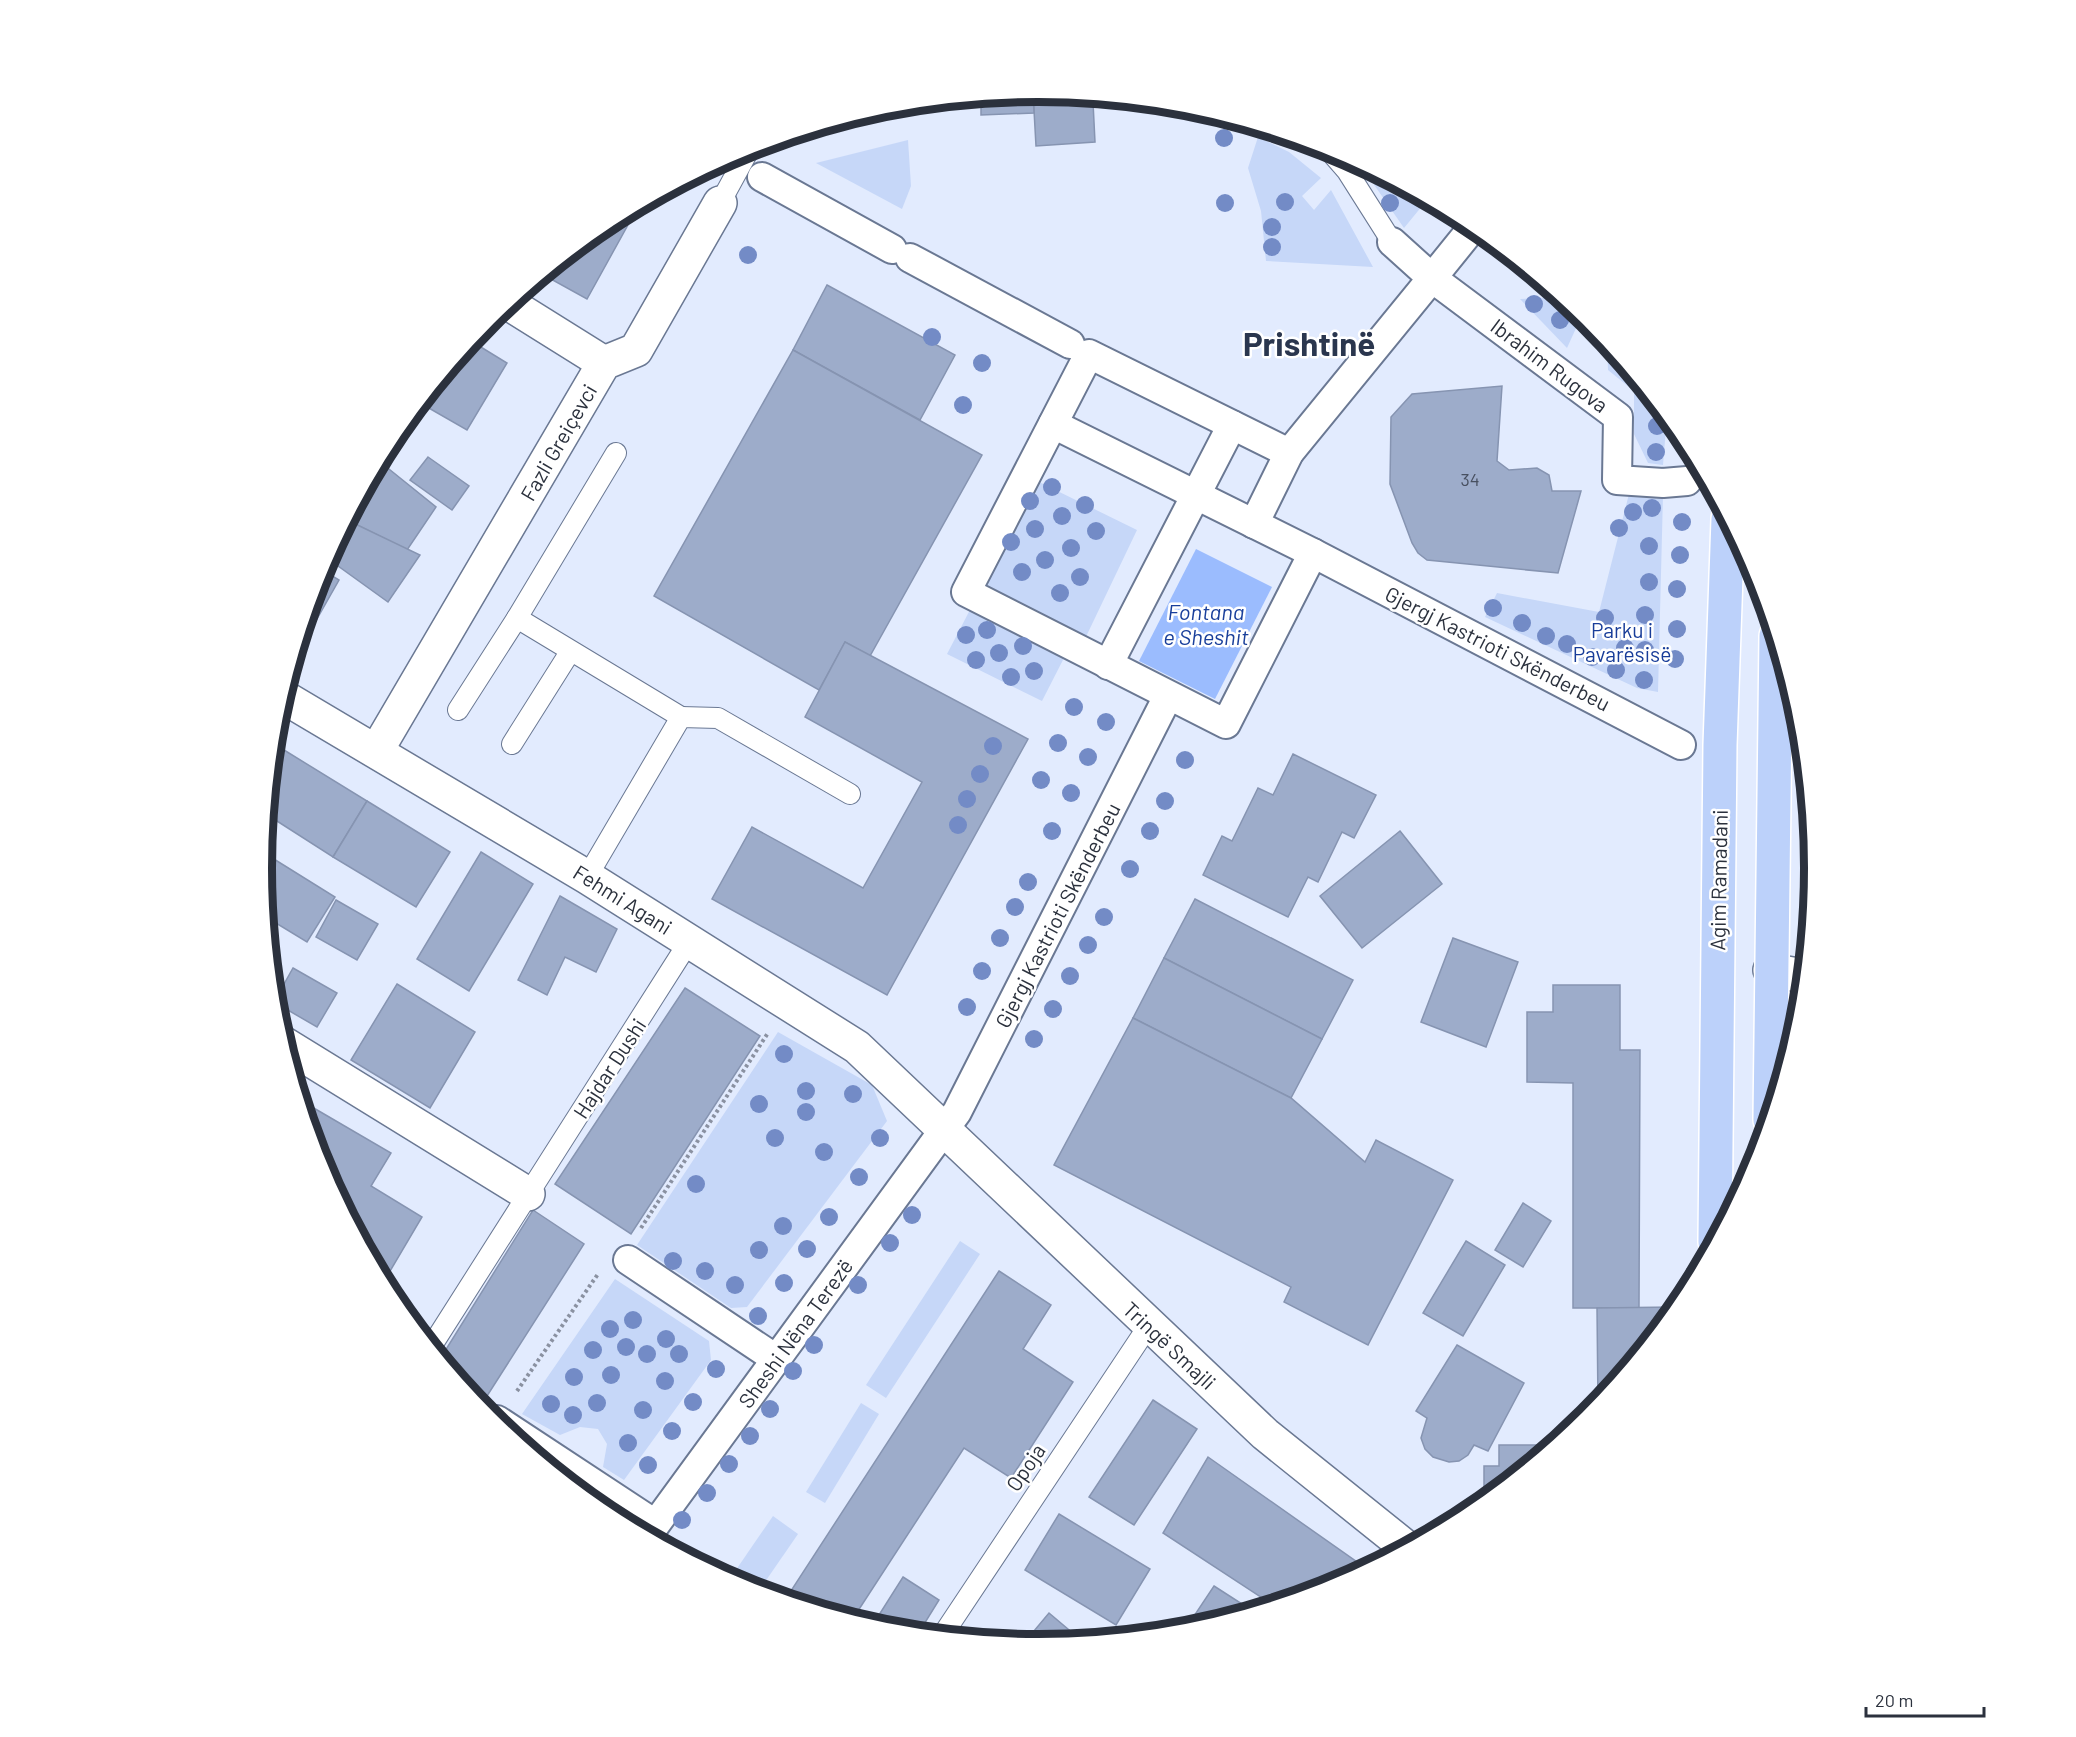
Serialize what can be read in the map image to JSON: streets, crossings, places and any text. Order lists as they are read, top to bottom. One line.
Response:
{"streets":{"main road":["Agim Ramadani"],"street":["Ibrahim Rugova","Fazli Greiçevci","Gjergj Kastrioti Skënderbeu","Fehmi Agani","Sheshi Nëna Terezë","Tringë Smajli"],"lane":["Hajdar Dushi","Opoja"]},"crossings":[["Fazli Greiçevci","Fehmi Agani"],["Gjergj Kastrioti Skënderbeu","Fehmi Agani"],["Gjergj Kastrioti Skënderbeu","Sheshi Nëna Terezë"],["Gjergj Kastrioti Skënderbeu","Tringë Smajli"],["Fehmi Agani","Hajdar Dushi"],["Fehmi Agani","Sheshi Nëna Terezë"],["Fehmi Agani","Tringë Smajli"],["Sheshi Nëna Terezë","Tringë Smajli"],["Tringë Smajli","Opoja"]],"districts":["Prishtinë"],"water":["Fontana e Sheshit"],"parks":["Parku i Pavarësisë"],"house_numbers":["34"],"scale_bar":"20 m"}
